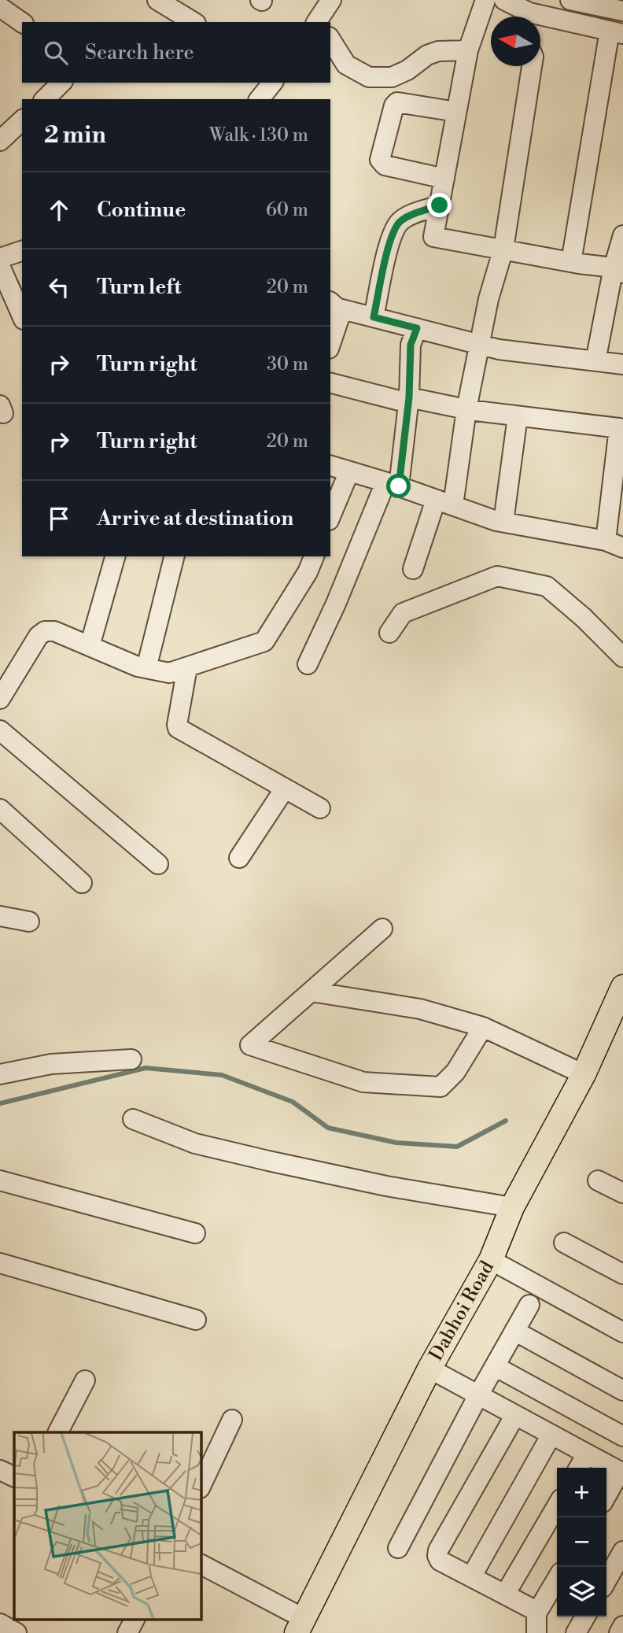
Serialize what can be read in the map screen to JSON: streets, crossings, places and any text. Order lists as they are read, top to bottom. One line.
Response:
{"streets":{"main road":["Dabhoi Road"]},"north":"left","page":{"search":"Search here","heading":["2 min","Walk · 130 m"],"list":[["Continue","60 m"],["Turn left","20 m"],["Turn right","30 m"],["Turn right","20 m"],"Arrive at destination"],"map_buttons":["+","−"]}}
